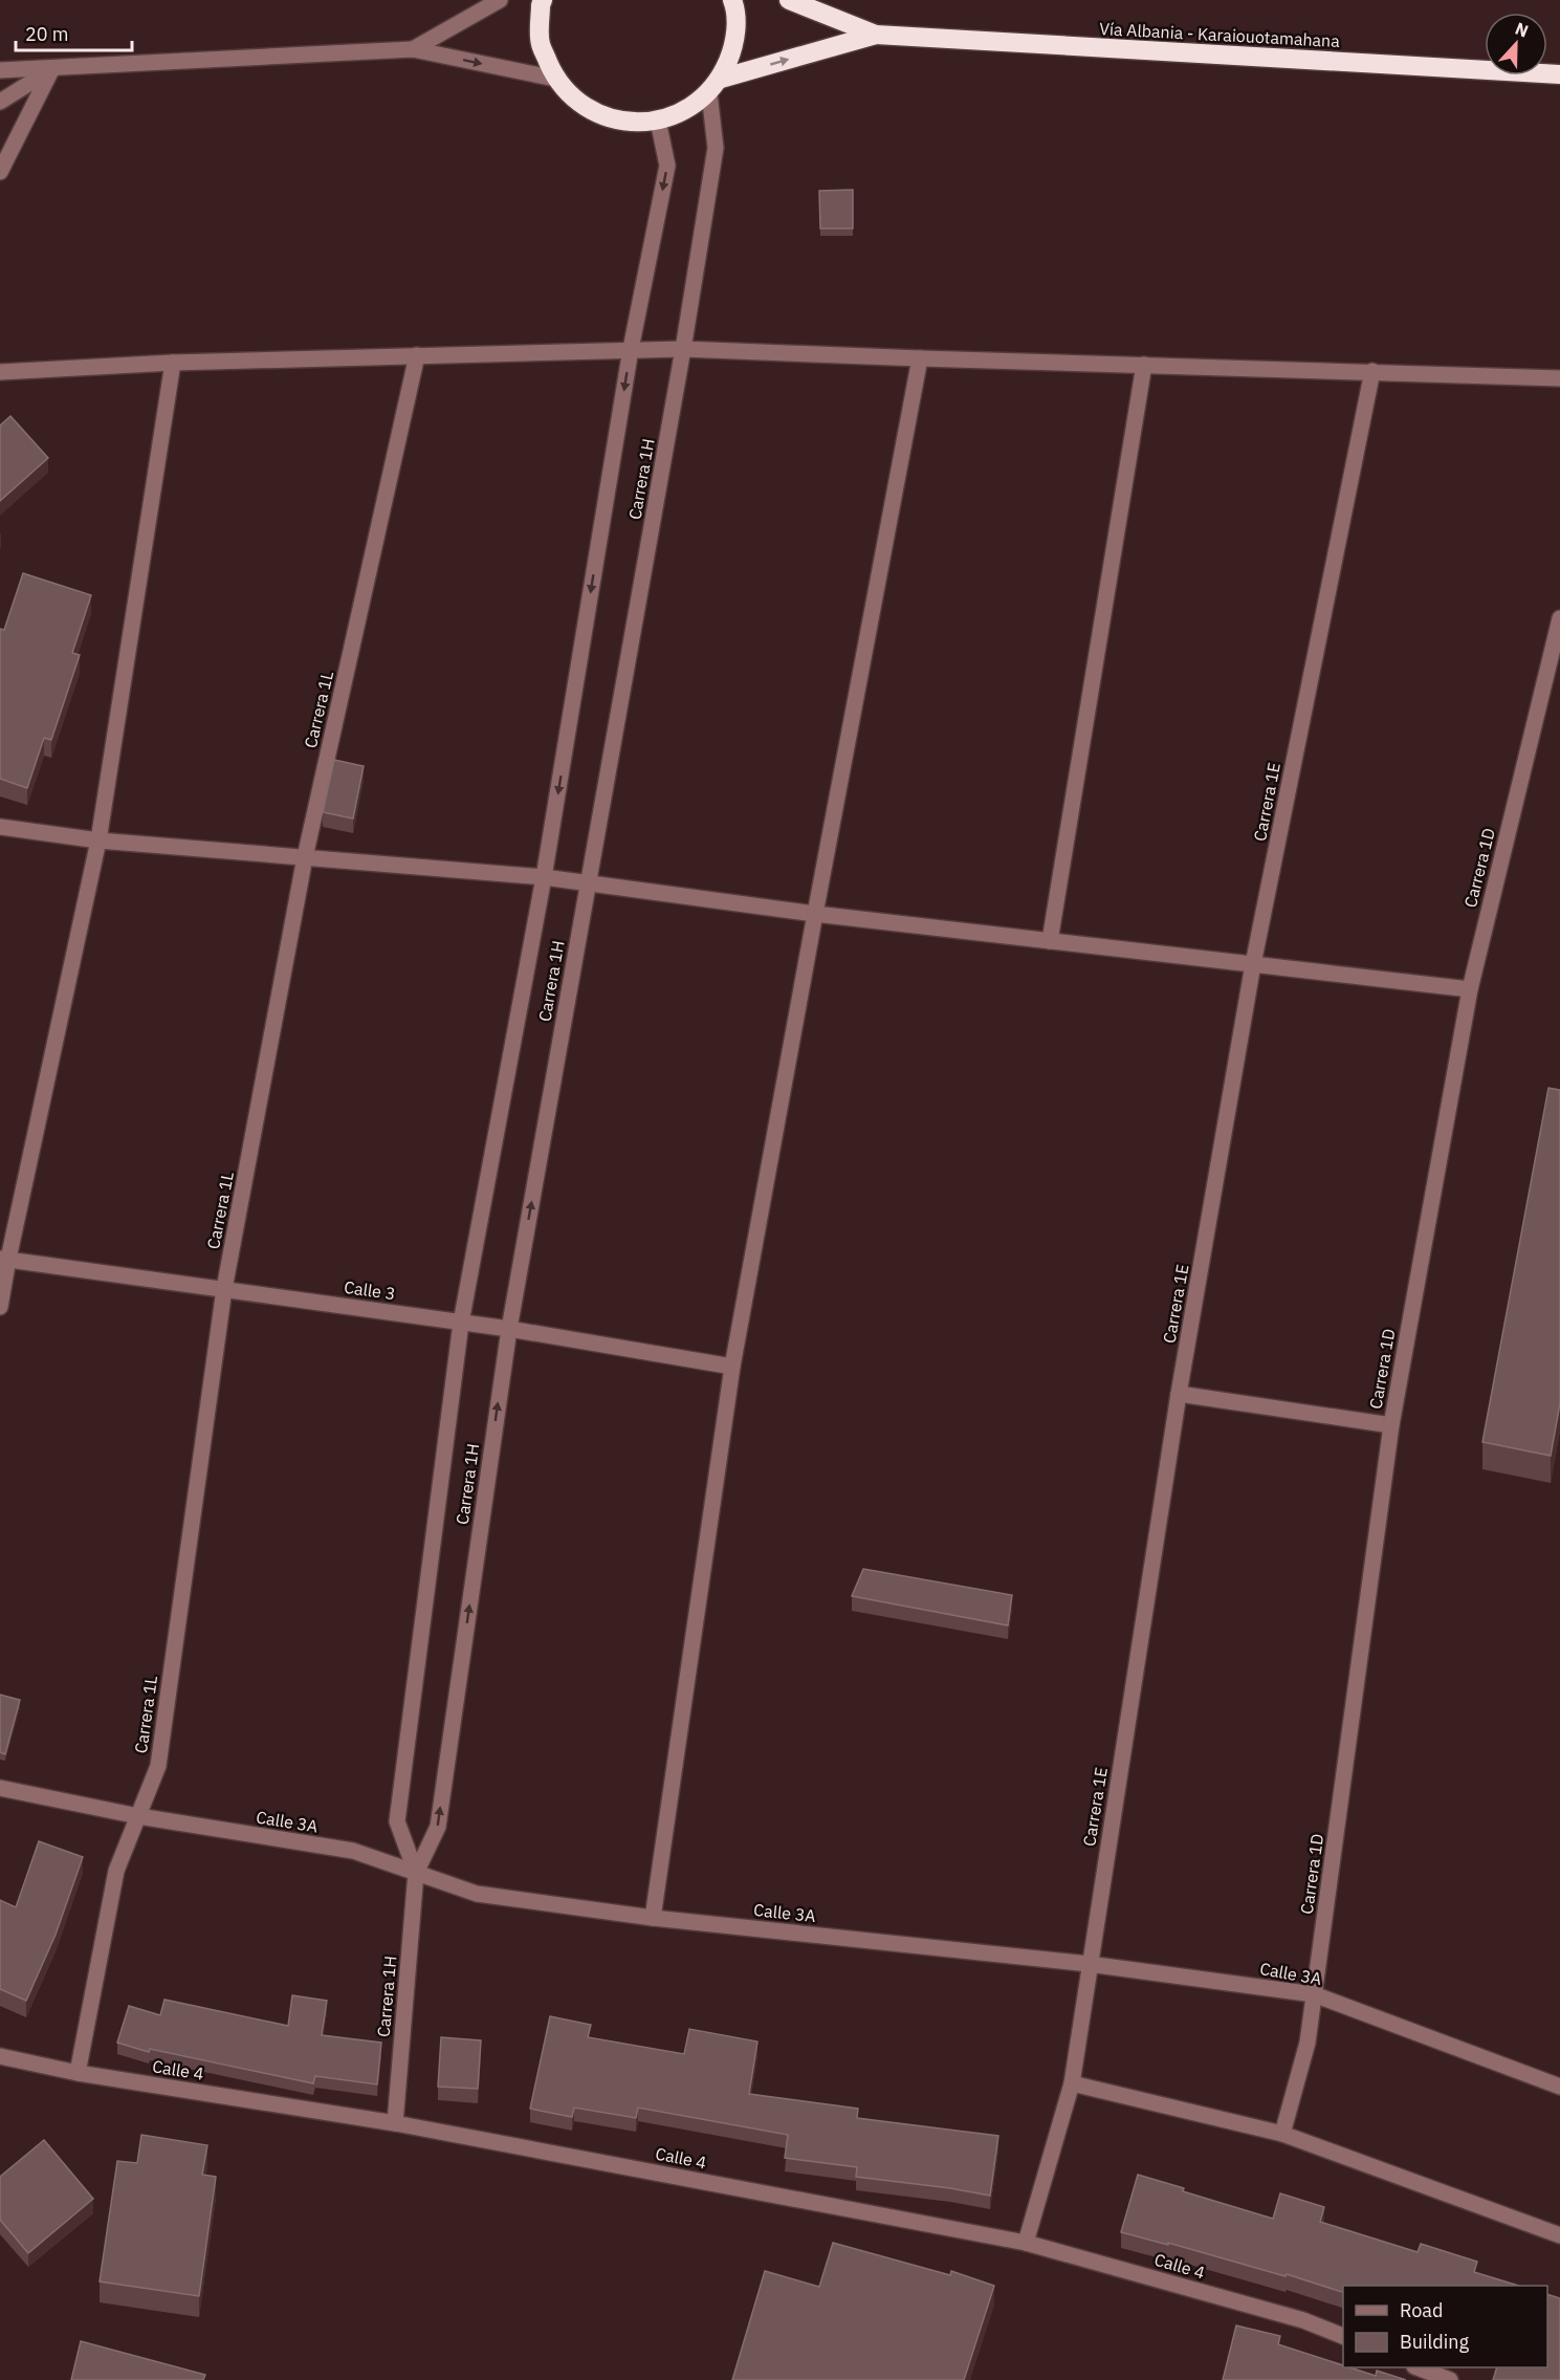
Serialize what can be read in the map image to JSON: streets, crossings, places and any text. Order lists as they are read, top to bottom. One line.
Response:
{"streets":{"highway":["Vía Albania - Karaiouotamahana"],"street":["Carrera 1H","Carrera 1L","Carrera 1E","Carrera 1D","Calle 3","Calle 3A","Calle 4"]},"crossings":[["Vía Albania - Karaiouotamahana","Carrera 1H"],["Carrera 1H","Calle 3"],["Carrera 1H","Calle 3A"],["Carrera 1H","Calle 4"],["Carrera 1L","Calle 3"],["Carrera 1L","Calle 3A"],["Carrera 1L","Calle 4"],["Carrera 1E","Calle 3A"],["Carrera 1E","Calle 4"],["Carrera 1D","Calle 3A"]],"legend":["Road","Building"],"scale_bar":"20 m","north":"top"}
